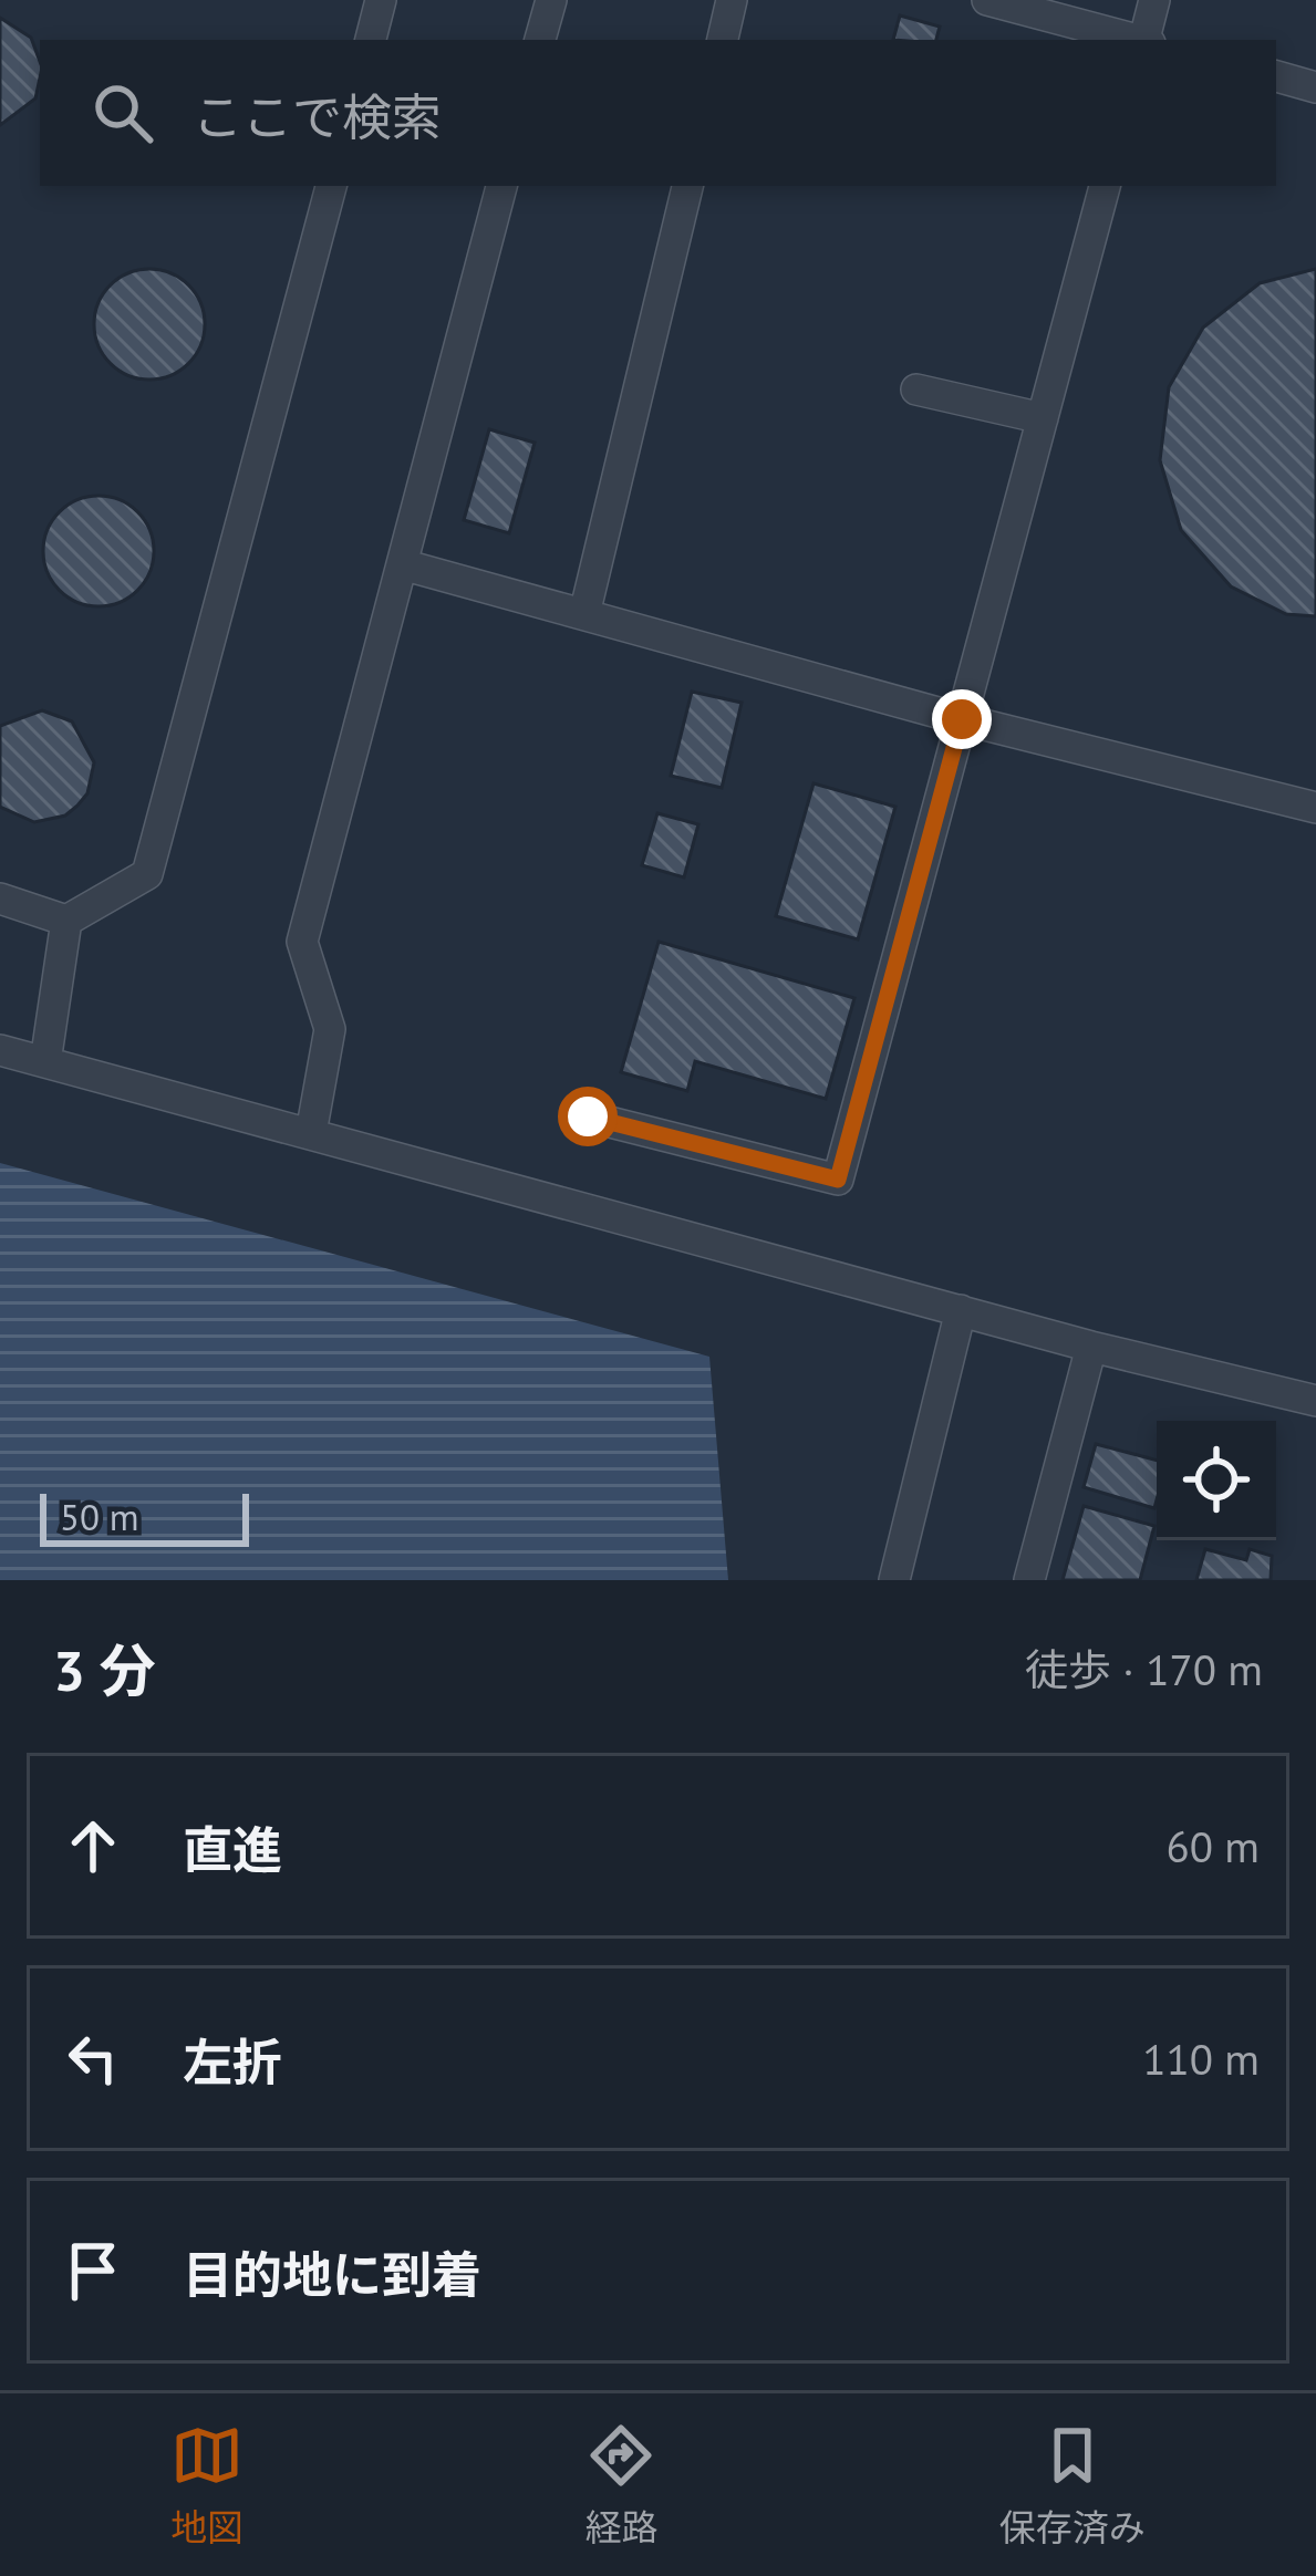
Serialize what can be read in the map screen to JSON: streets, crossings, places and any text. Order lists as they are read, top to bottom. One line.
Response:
{"scale_bar":"50 m","page":{"search":"ここで検索","scale":"50 m","heading":["3 分","徒歩 · 170 m"],"list":[["直進","60 m"],["左折","110 m"],"目的地に到着"],"nav":["地図","経路","保存済み"]}}
